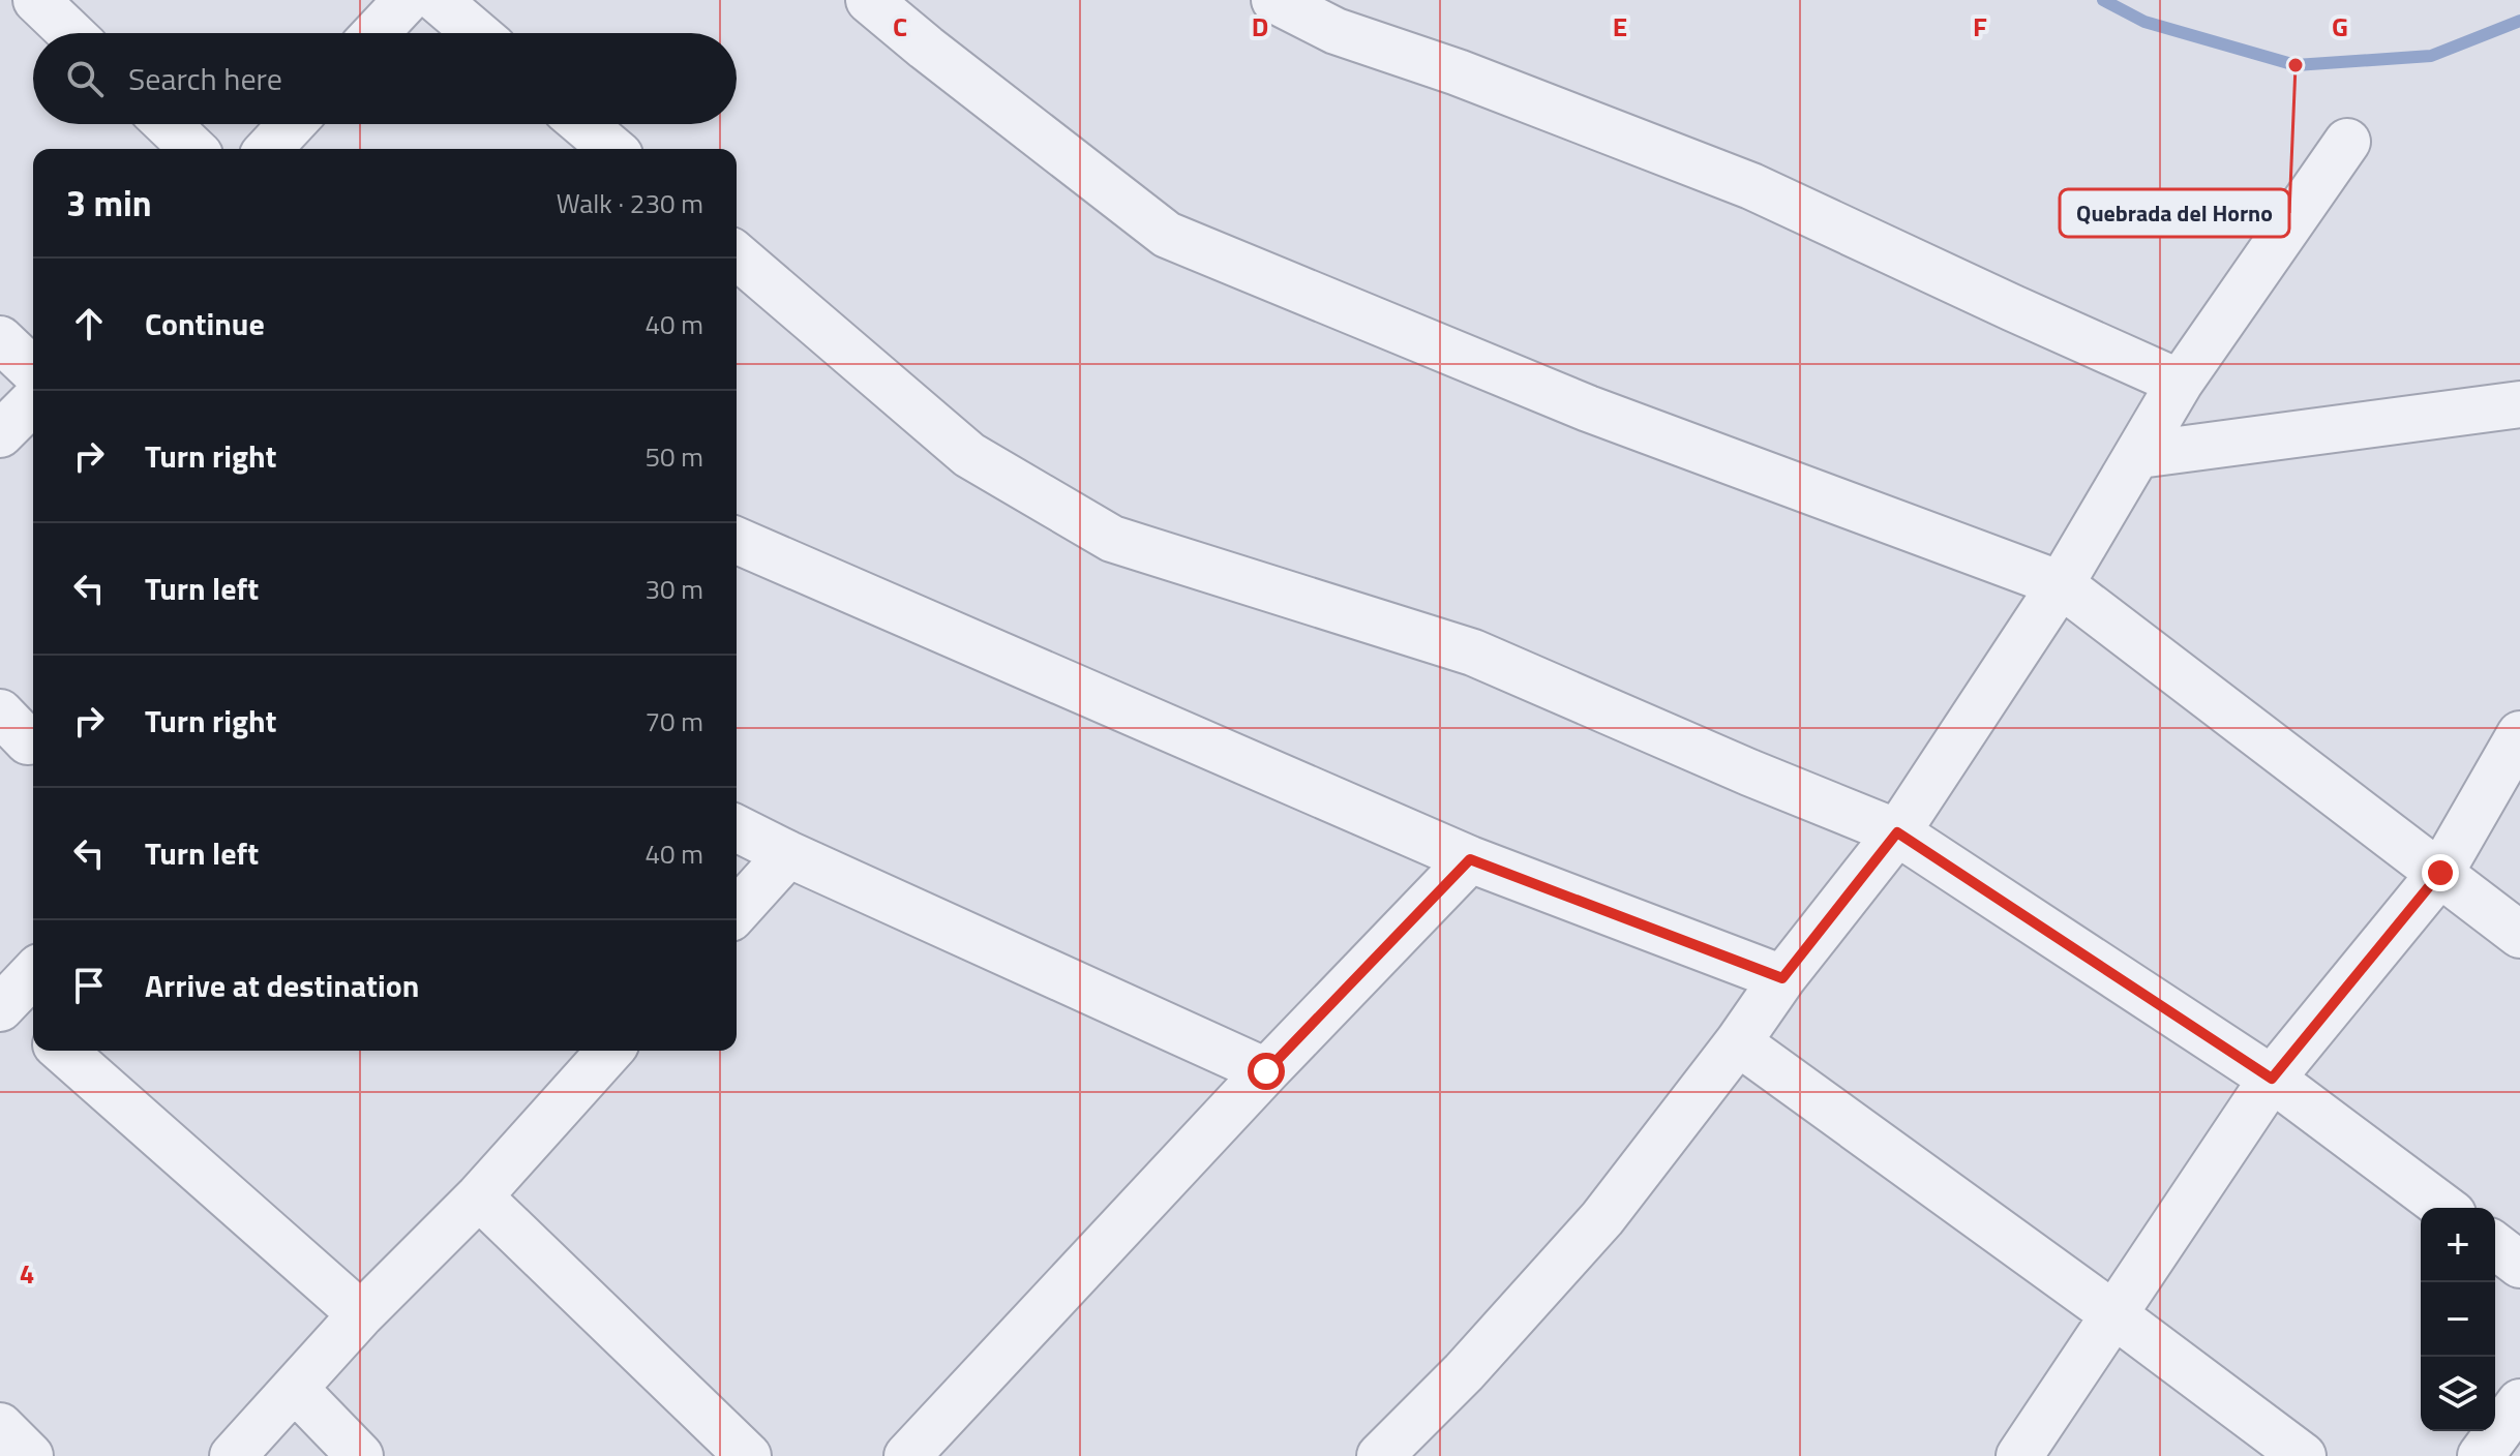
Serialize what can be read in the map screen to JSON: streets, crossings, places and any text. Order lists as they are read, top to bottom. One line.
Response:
{"places":["Quebrada del Horno"],"page":{"search":"Search here","heading":["3 min","Walk · 230 m"],"list":[["Continue","40 m"],["Turn right","50 m"],["Turn left","30 m"],["Turn right","70 m"],["Turn left","40 m"],"Arrive at destination"],"map_buttons":["+","−"]},"grid":{"columns":["C","D","E","F","G"],"rows":["4"]}}
